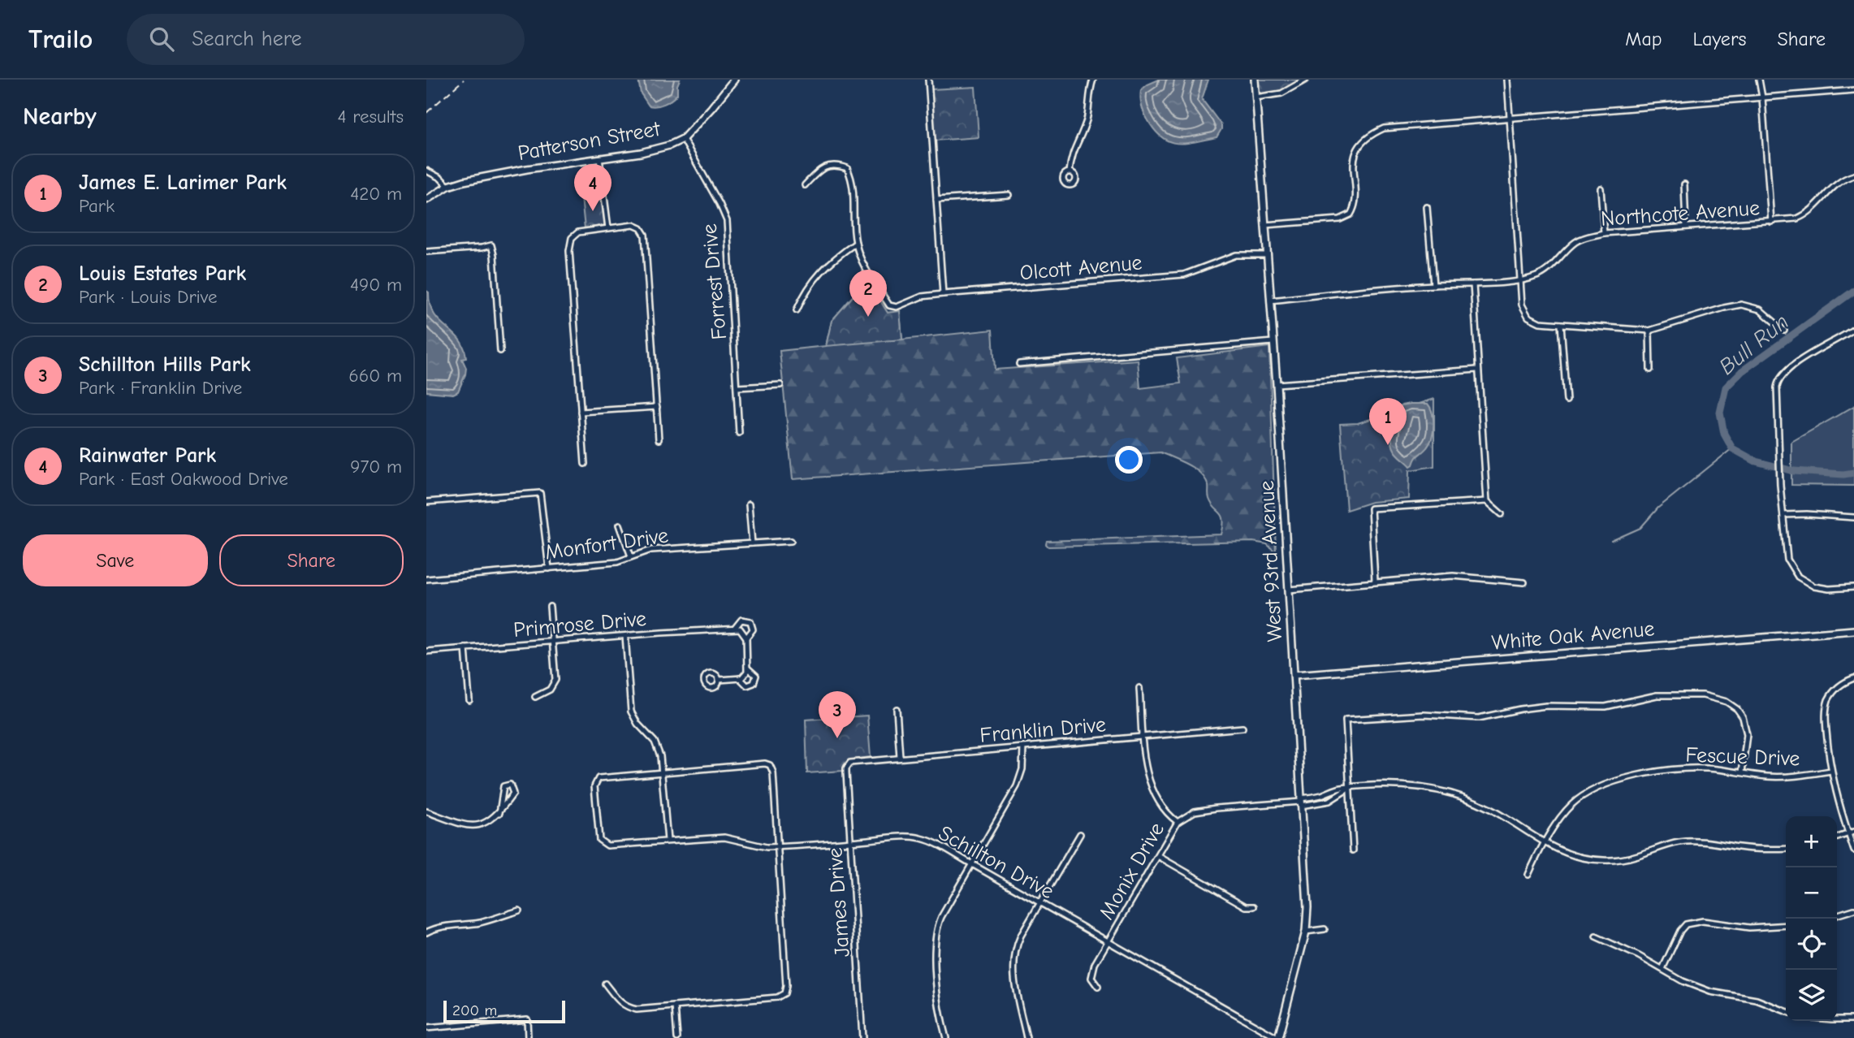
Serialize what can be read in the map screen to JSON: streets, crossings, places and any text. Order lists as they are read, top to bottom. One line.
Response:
{"streets":{"street":["Patterson Street","Northcote Avenue","Olcott Avenue","Forrest Drive","Monfort Drive","West 93rd Avenue","Primrose Drive","White Oak Avenue","Franklin Drive","Fescue Drive","Schillton Drive","Monix Drive","James Drive"]},"crossings":[["Patterson Street","Forrest Drive"],["Northcote Avenue","West 93rd Avenue"],["Olcott Avenue","West 93rd Avenue"],["West 93rd Avenue","White Oak Avenue"],["West 93rd Avenue","Schillton Drive"],["West 93rd Avenue","Monix Drive"],["Franklin Drive","James Drive"],["Schillton Drive","Monix Drive"],["Schillton Drive","James Drive"]],"water":["Bull Run"],"scale_bar":"200 m","page":{"header":"Trailo","search":"Search here","nav":["Map","Layers","Share"],"heading":["Nearby","4 results"],"list":[{"mark":"1","name":"James E. Larimer Park","note":"Park","value":"420 m"},{"mark":"2","name":"Louis Estates Park","note":"Park · Louis Drive","value":"490 m"},{"mark":"3","name":"Schillton Hills Park","note":"Park · Franklin Drive","value":"660 m"},{"mark":"4","name":"Rainwater Park","note":"Park · East Oakwood Drive","value":"970 m"}],"pins":["4","2","1","3"],"buttons":["Save","Share"],"map_buttons":["+","−"],"scale":"200 m"}}
